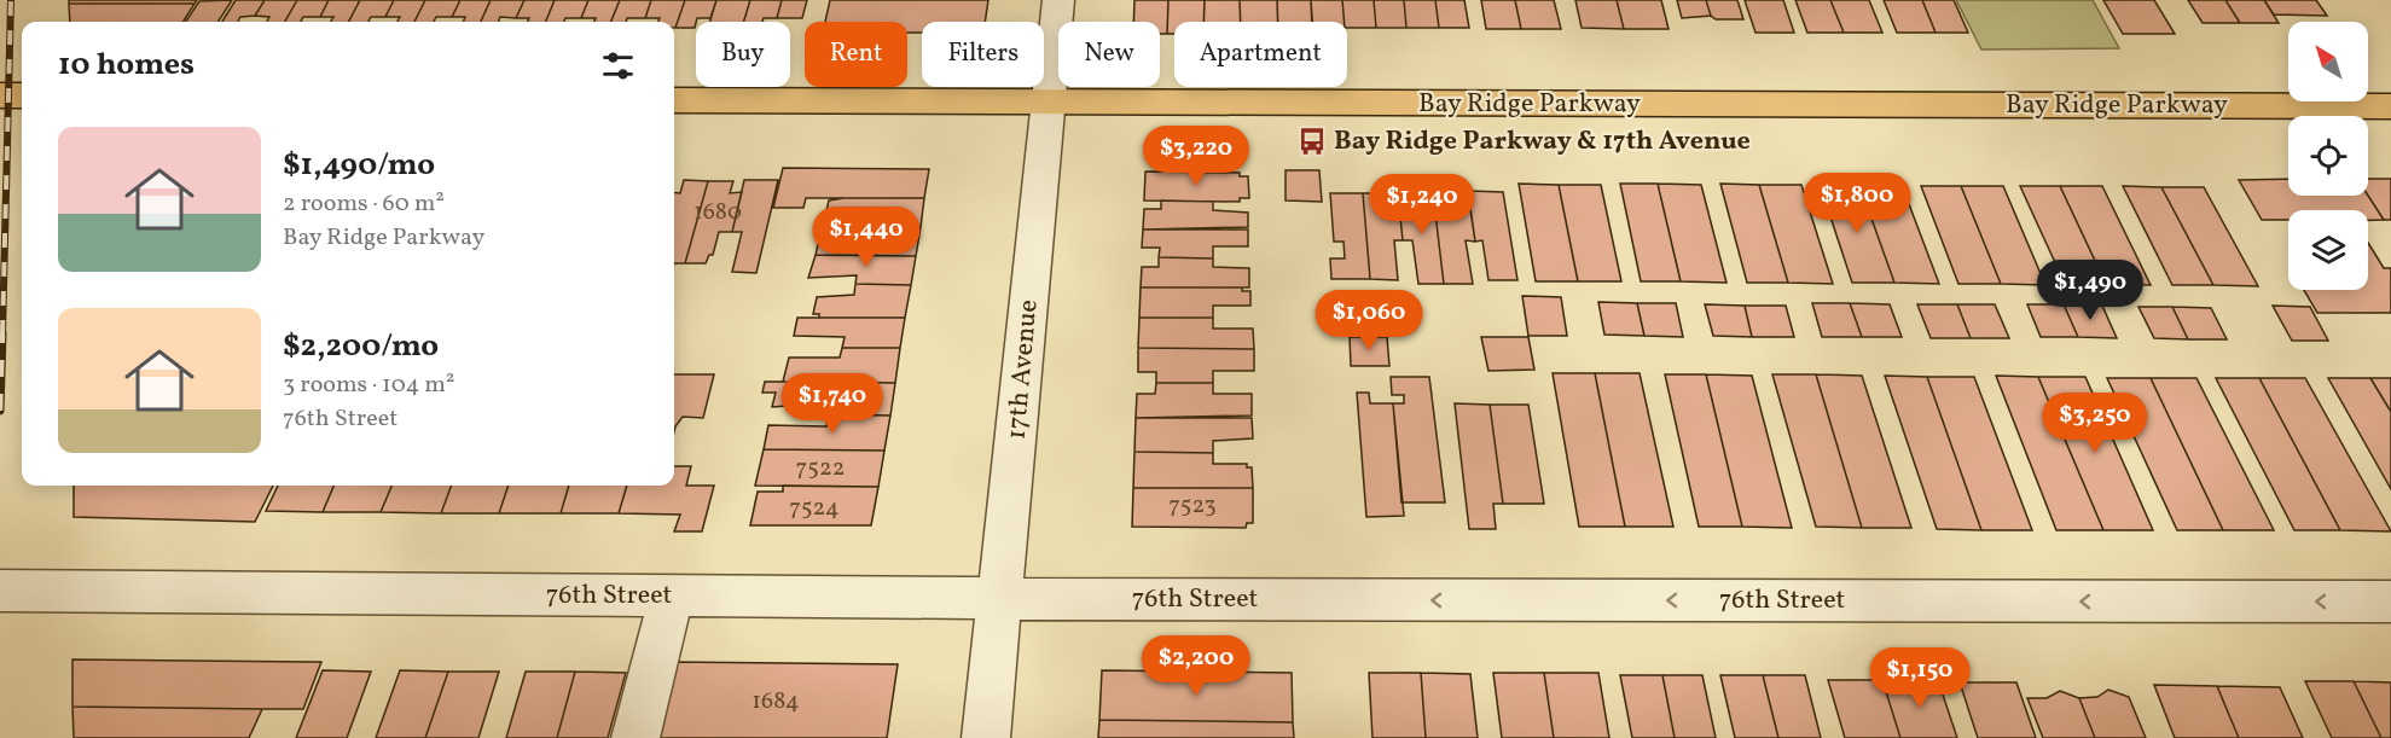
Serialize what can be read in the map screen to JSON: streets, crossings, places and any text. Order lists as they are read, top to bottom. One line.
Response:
{"streets":{"main road":["Bay Ridge Parkway"],"street":["17th Avenue","76th Street"]},"crossings":[["Bay Ridge Parkway","17th Avenue"],["17th Avenue","76th Street"]],"one_way":["76th Street"],"places":{"bus stop":["Bay Ridge Parkway & 17th Avenue"]},"house_numbers":["1680","7522","7523","7524","1684"],"north":"top left","page":{"chip":["Buy","Rent","Filters","New","Apartment"],"heading":"10 homes","list":[{"name":"$1,490/mo","note":"2 rooms · 60 m² · Bay Ridge Parkway"},{"name":"$2,200/mo","note":"3 rooms · 104 m² · 76th Street"}],"price":["$3,220","$1,800","$1,240","$1,440","$1,490","$1,060","$1,740","$3,250","$2,200","$1,150"]}}
